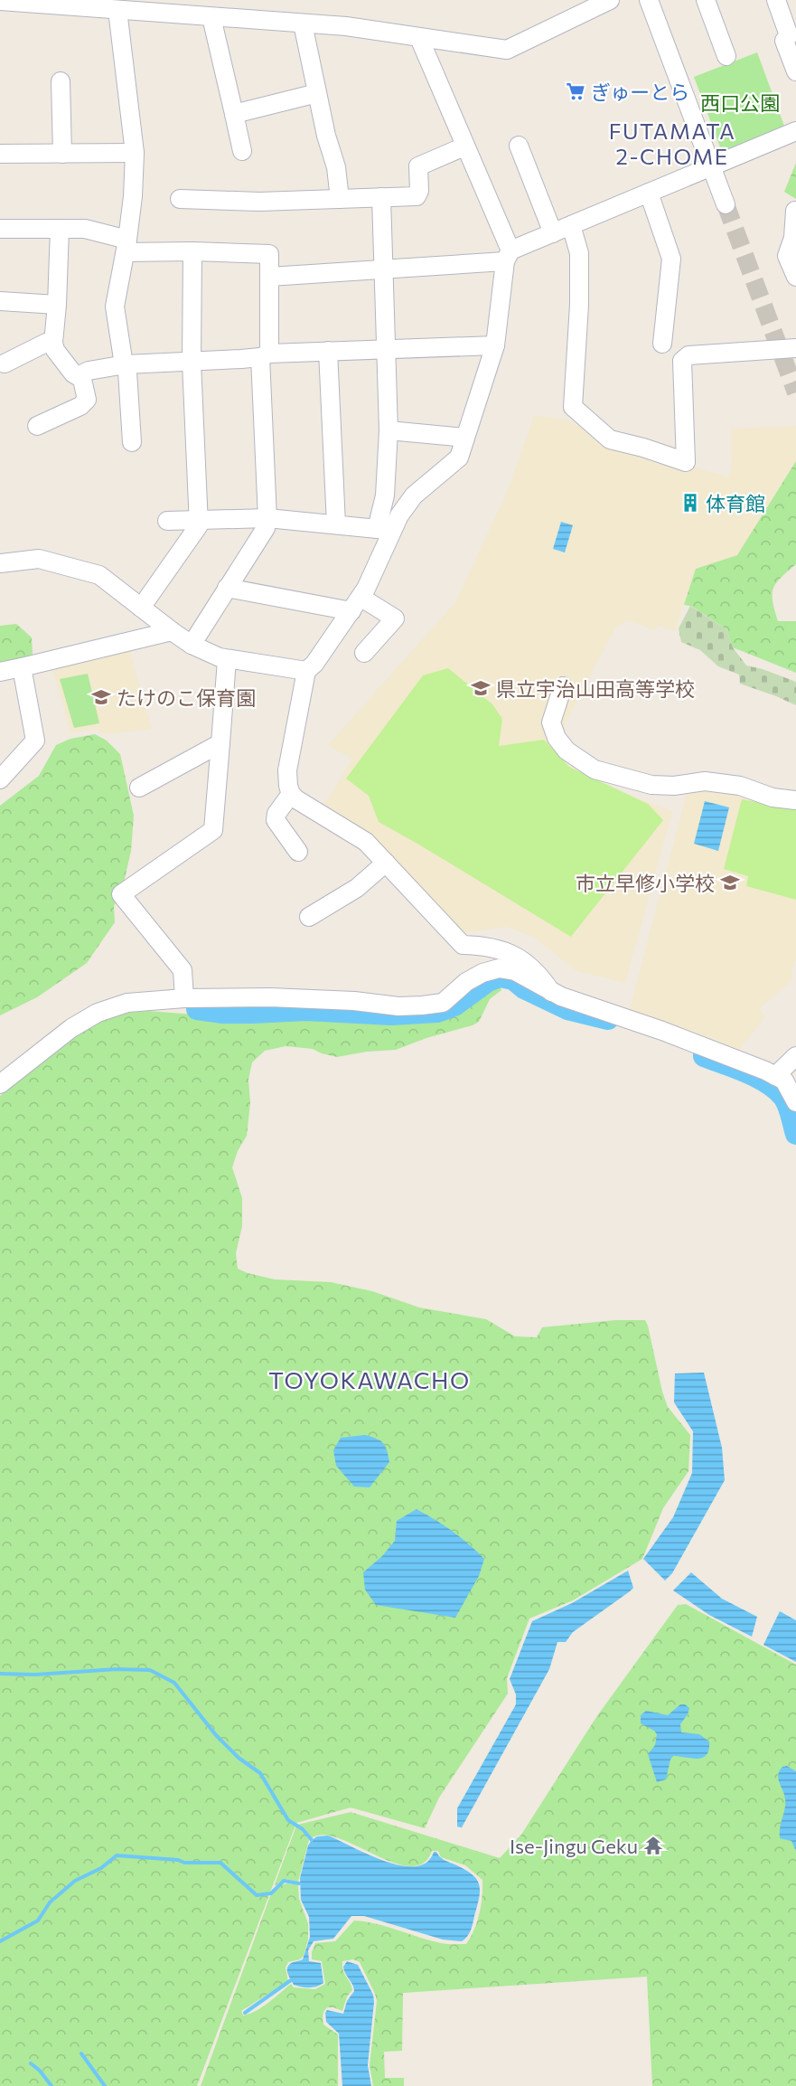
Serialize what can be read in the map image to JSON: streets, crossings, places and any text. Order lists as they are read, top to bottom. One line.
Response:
{"districts":["FUTAMATA 2-CHOME","TOYOKAWACHO"],"parks":["西口公園"],"places":{"supermarket":["ぎゅーとら"],"building":["体育館"],"school or university":["県立宇治山田高等学校","たけのこ保育園","市立早修小学校"],"temple":["Ise-Jingu Geku"]}}
